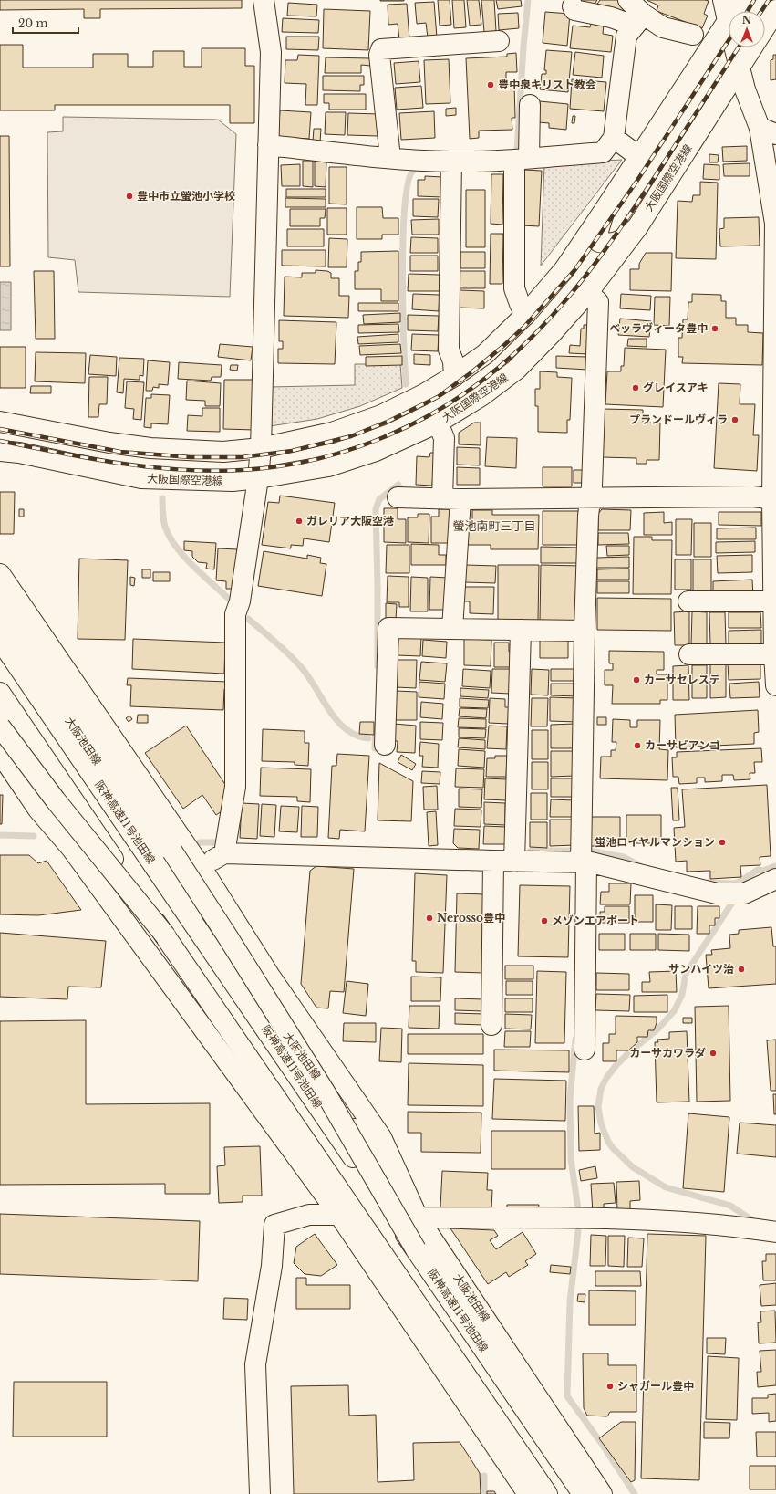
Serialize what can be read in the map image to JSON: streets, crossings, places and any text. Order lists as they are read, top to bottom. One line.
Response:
{"streets":{"main road":["大阪国際空港線","大阪池田線","阪神高速11号池田線"]},"districts":["螢池南町三丁目"],"places":["豊中泉キリスト教会","豊中市立螢池小学校","ベッラヴィータ豊中","グレイスアキ","プランドールヴィラ","ガレリア大阪空港","カーサセレステ","カーサビアンゴ","蛍池ロイヤルマンション","Nerosso豊中","メゾンエアポート","サンハイツ治","カーサカワラダ","シャガール豊中"],"scale_bar":"20 m","north":"top"}
